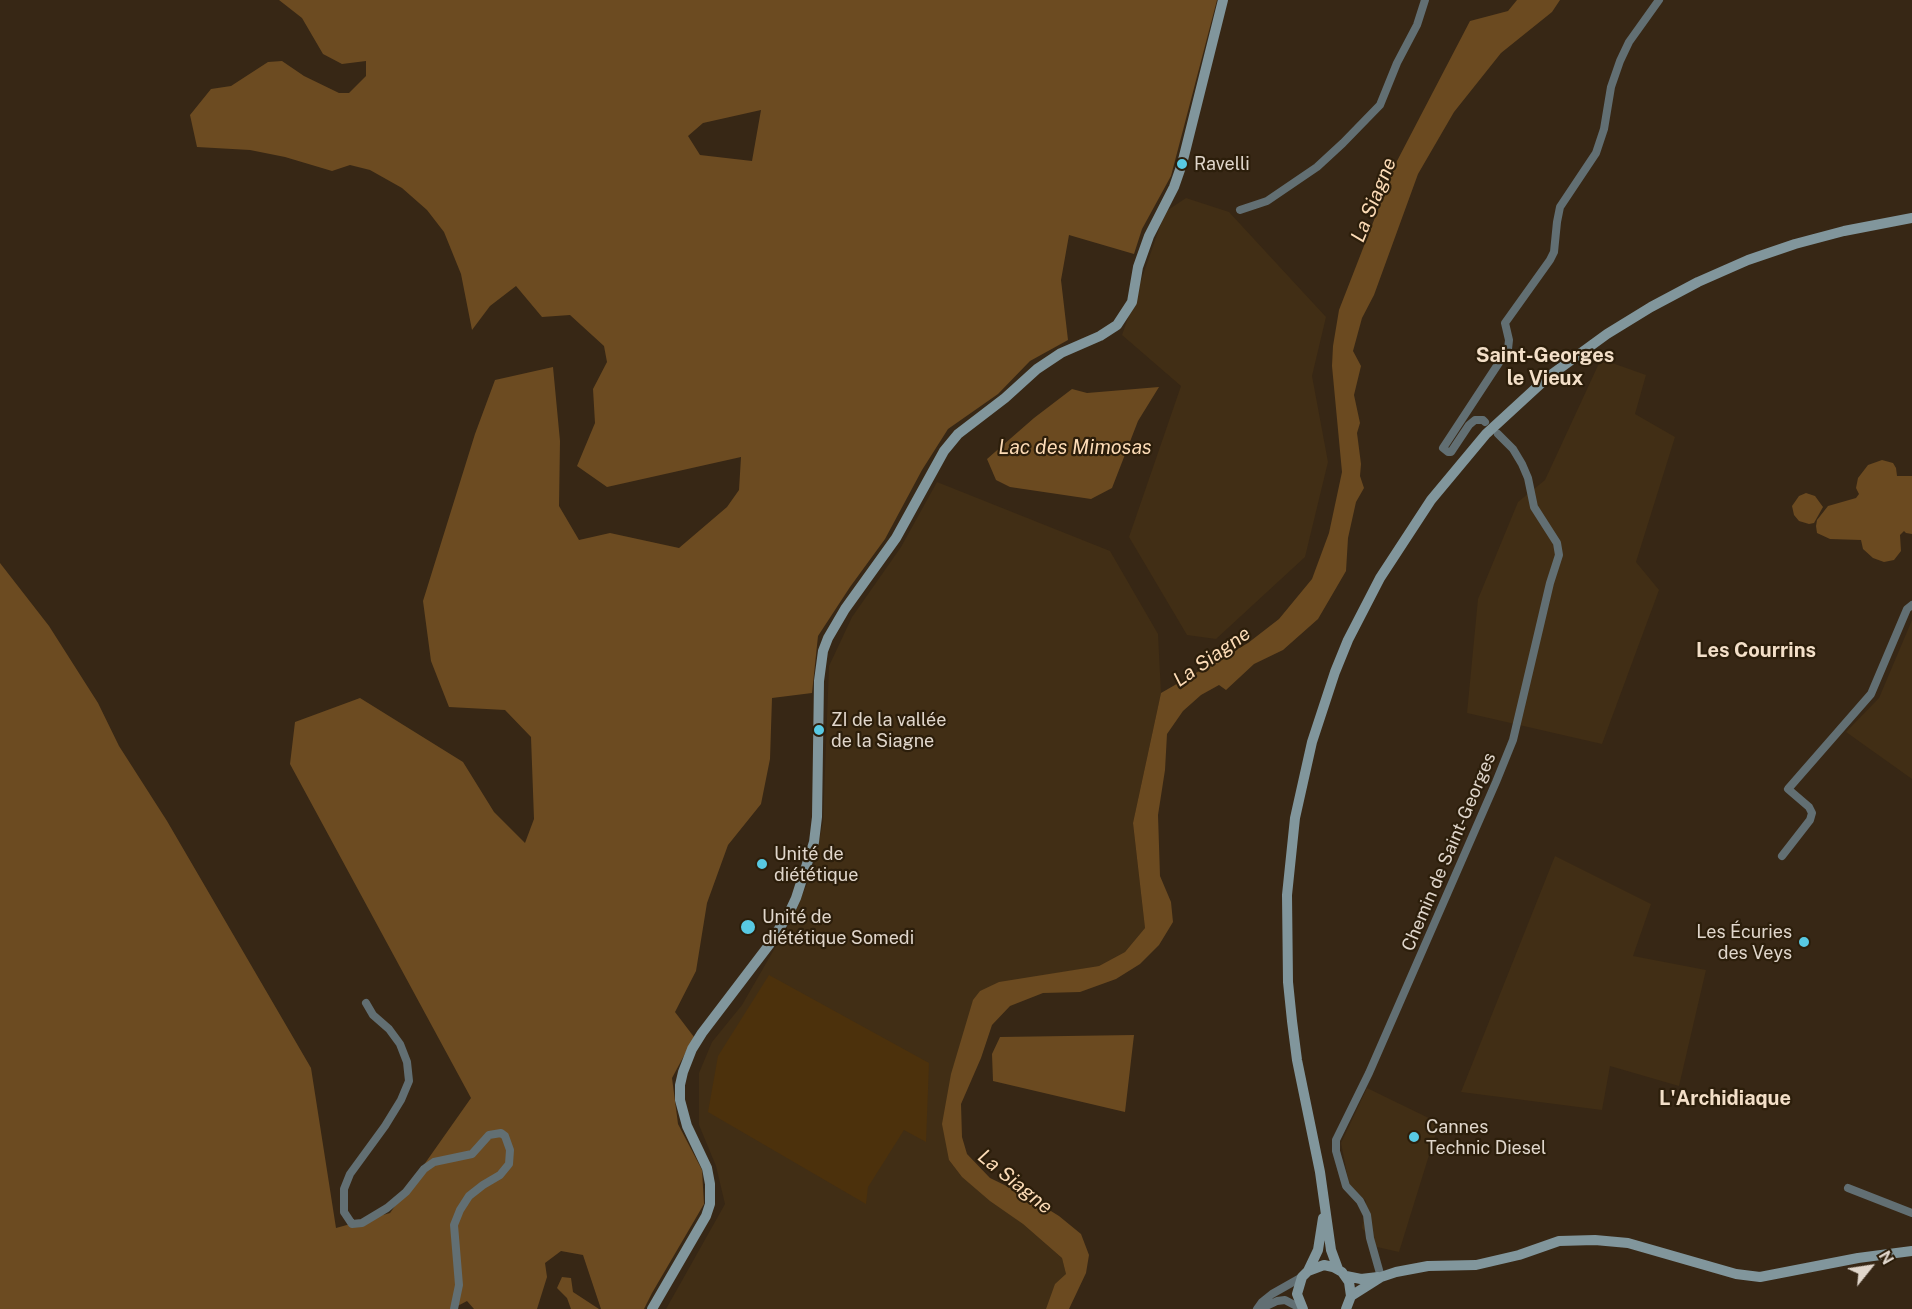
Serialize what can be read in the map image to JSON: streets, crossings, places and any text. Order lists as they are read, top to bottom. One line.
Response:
{"streets":{"street":["Chemin de Saint-Georges"]},"districts":["Saint-Georges le Vieux","Les Courrins","L'Archidiaque"],"water":["La Siagne","Lac des Mimosas"],"places":["Ravelli","ZI de la vallée de la Siagne","Unité de diététique","Unité de diététique Somedi","Les Écuries des Veys","Cannes Technic Diesel"],"north":"top right"}
